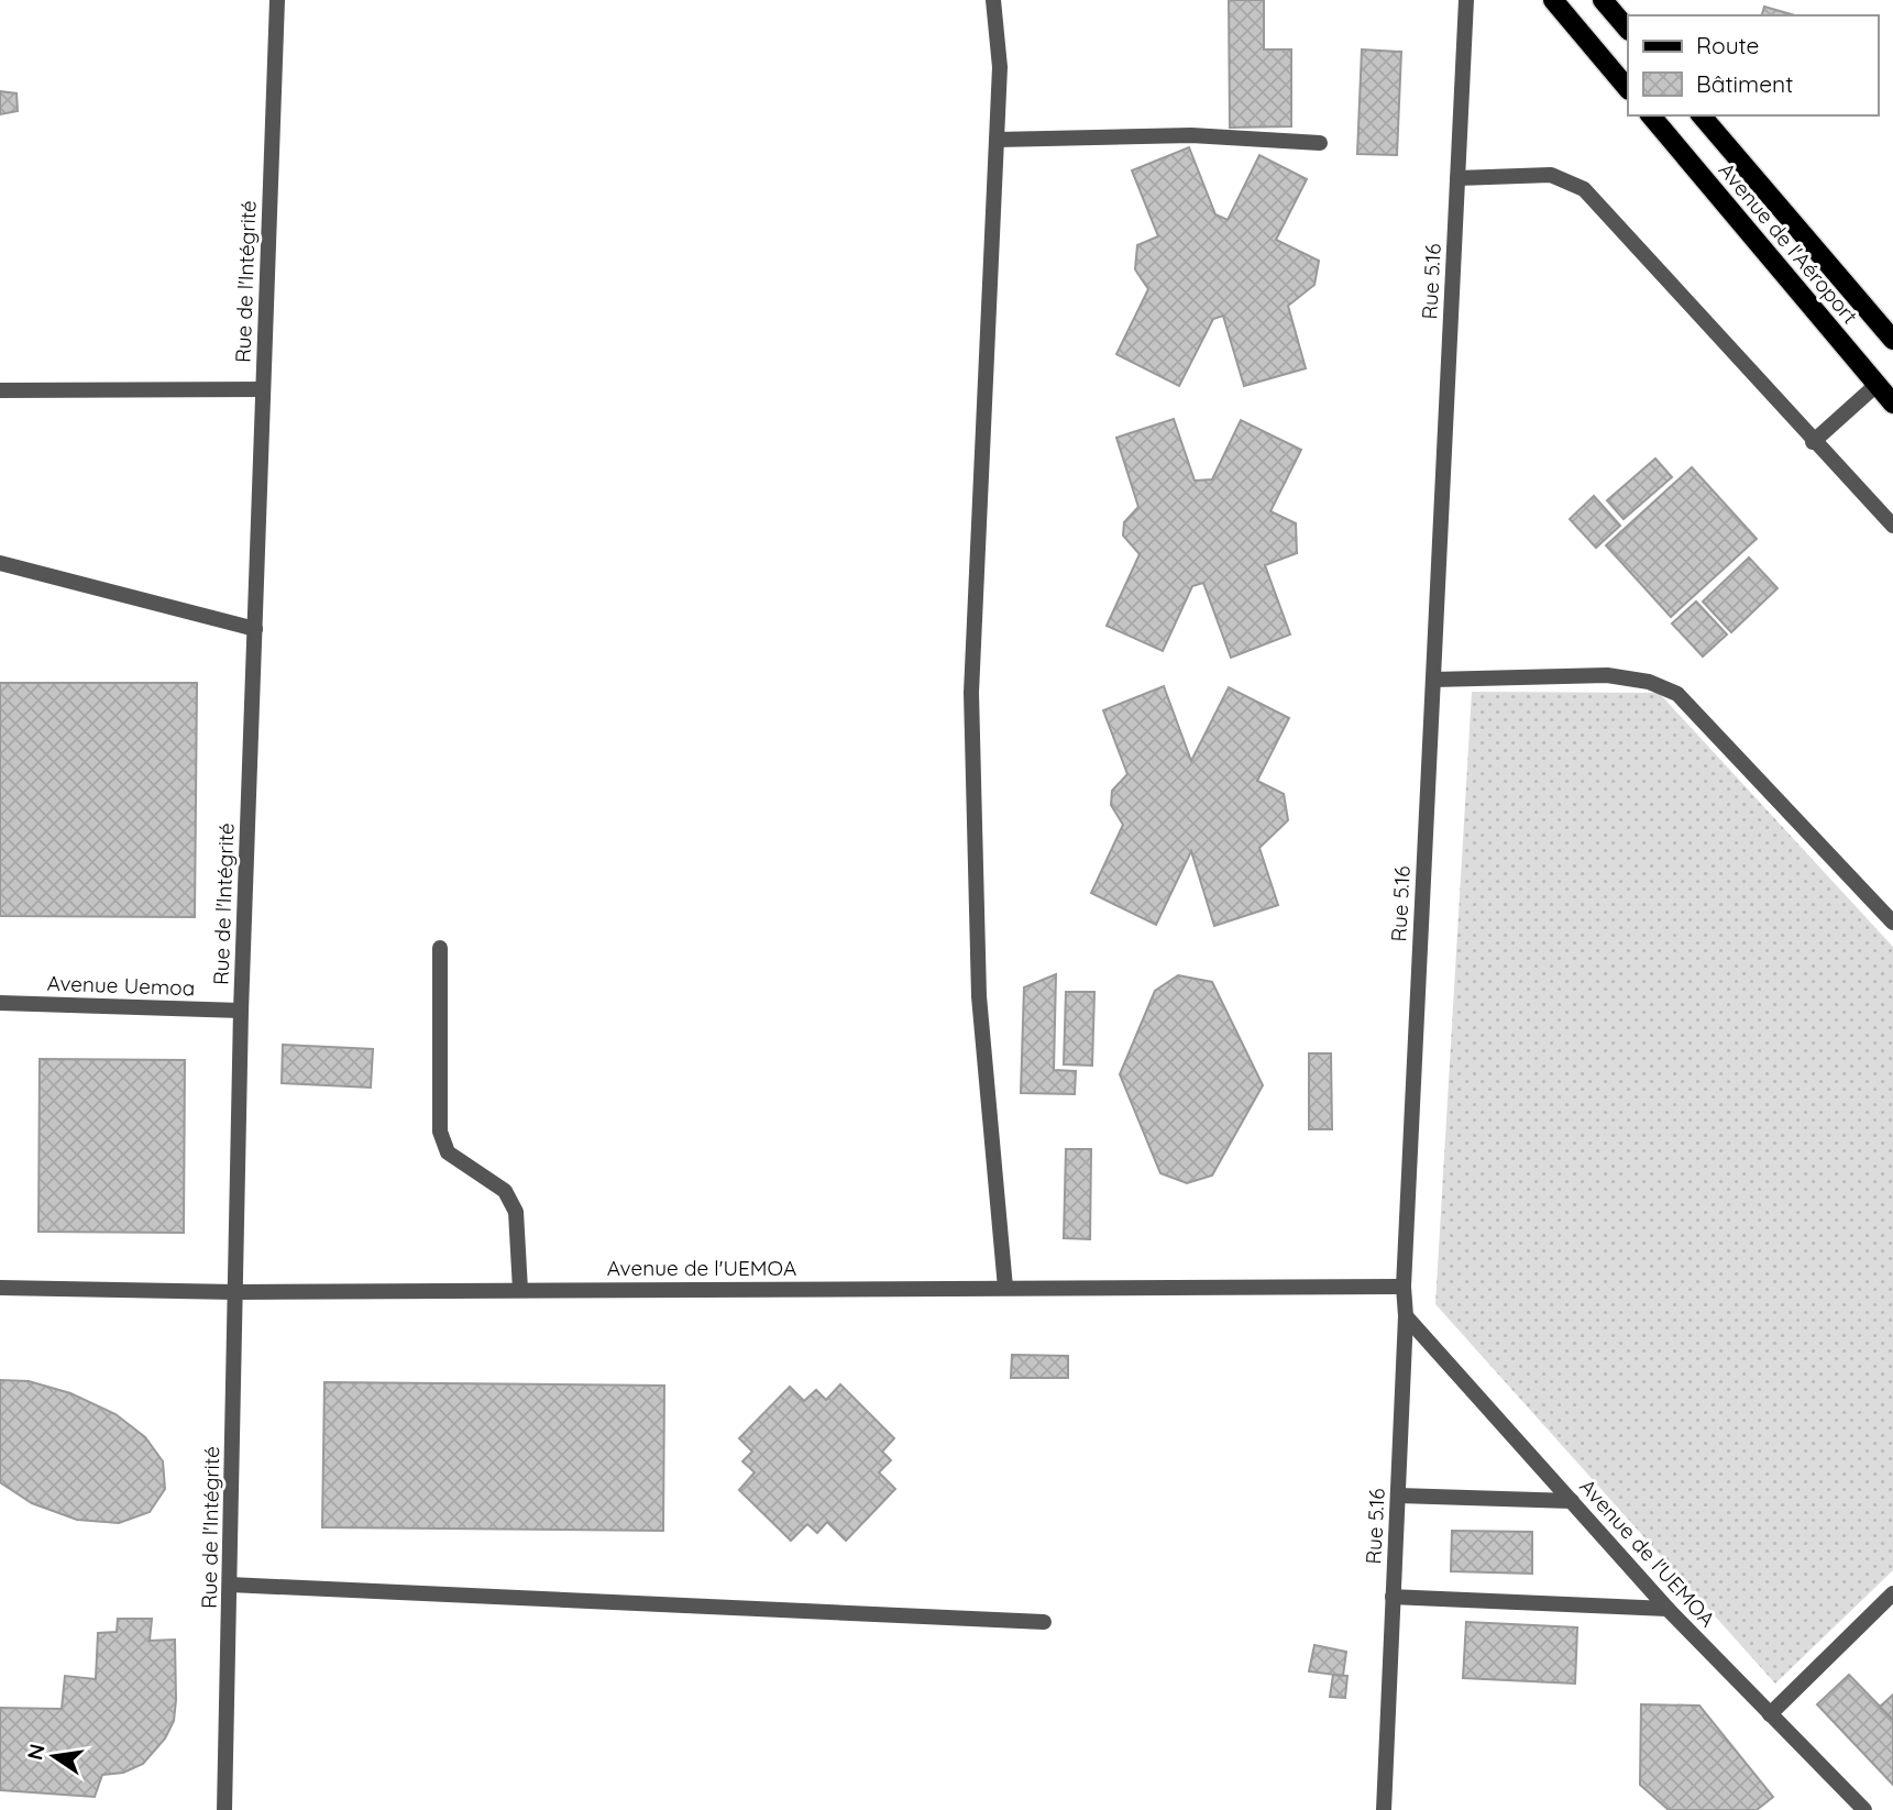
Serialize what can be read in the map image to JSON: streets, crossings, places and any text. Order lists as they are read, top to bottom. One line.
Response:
{"streets":{"main road":["Avenue de l'Aéroport"],"street":["Rue de l'Intégrité","Rue 5.16","Avenue Uemoa","Avenue de l'UEMOA"]},"crossings":[["Rue de l'Intégrité","Avenue Uemoa"],["Rue de l'Intégrité","Avenue de l'UEMOA"],["Rue 5.16","Avenue de l'UEMOA"]],"legend":["Route","Bâtiment"],"north":"left"}
